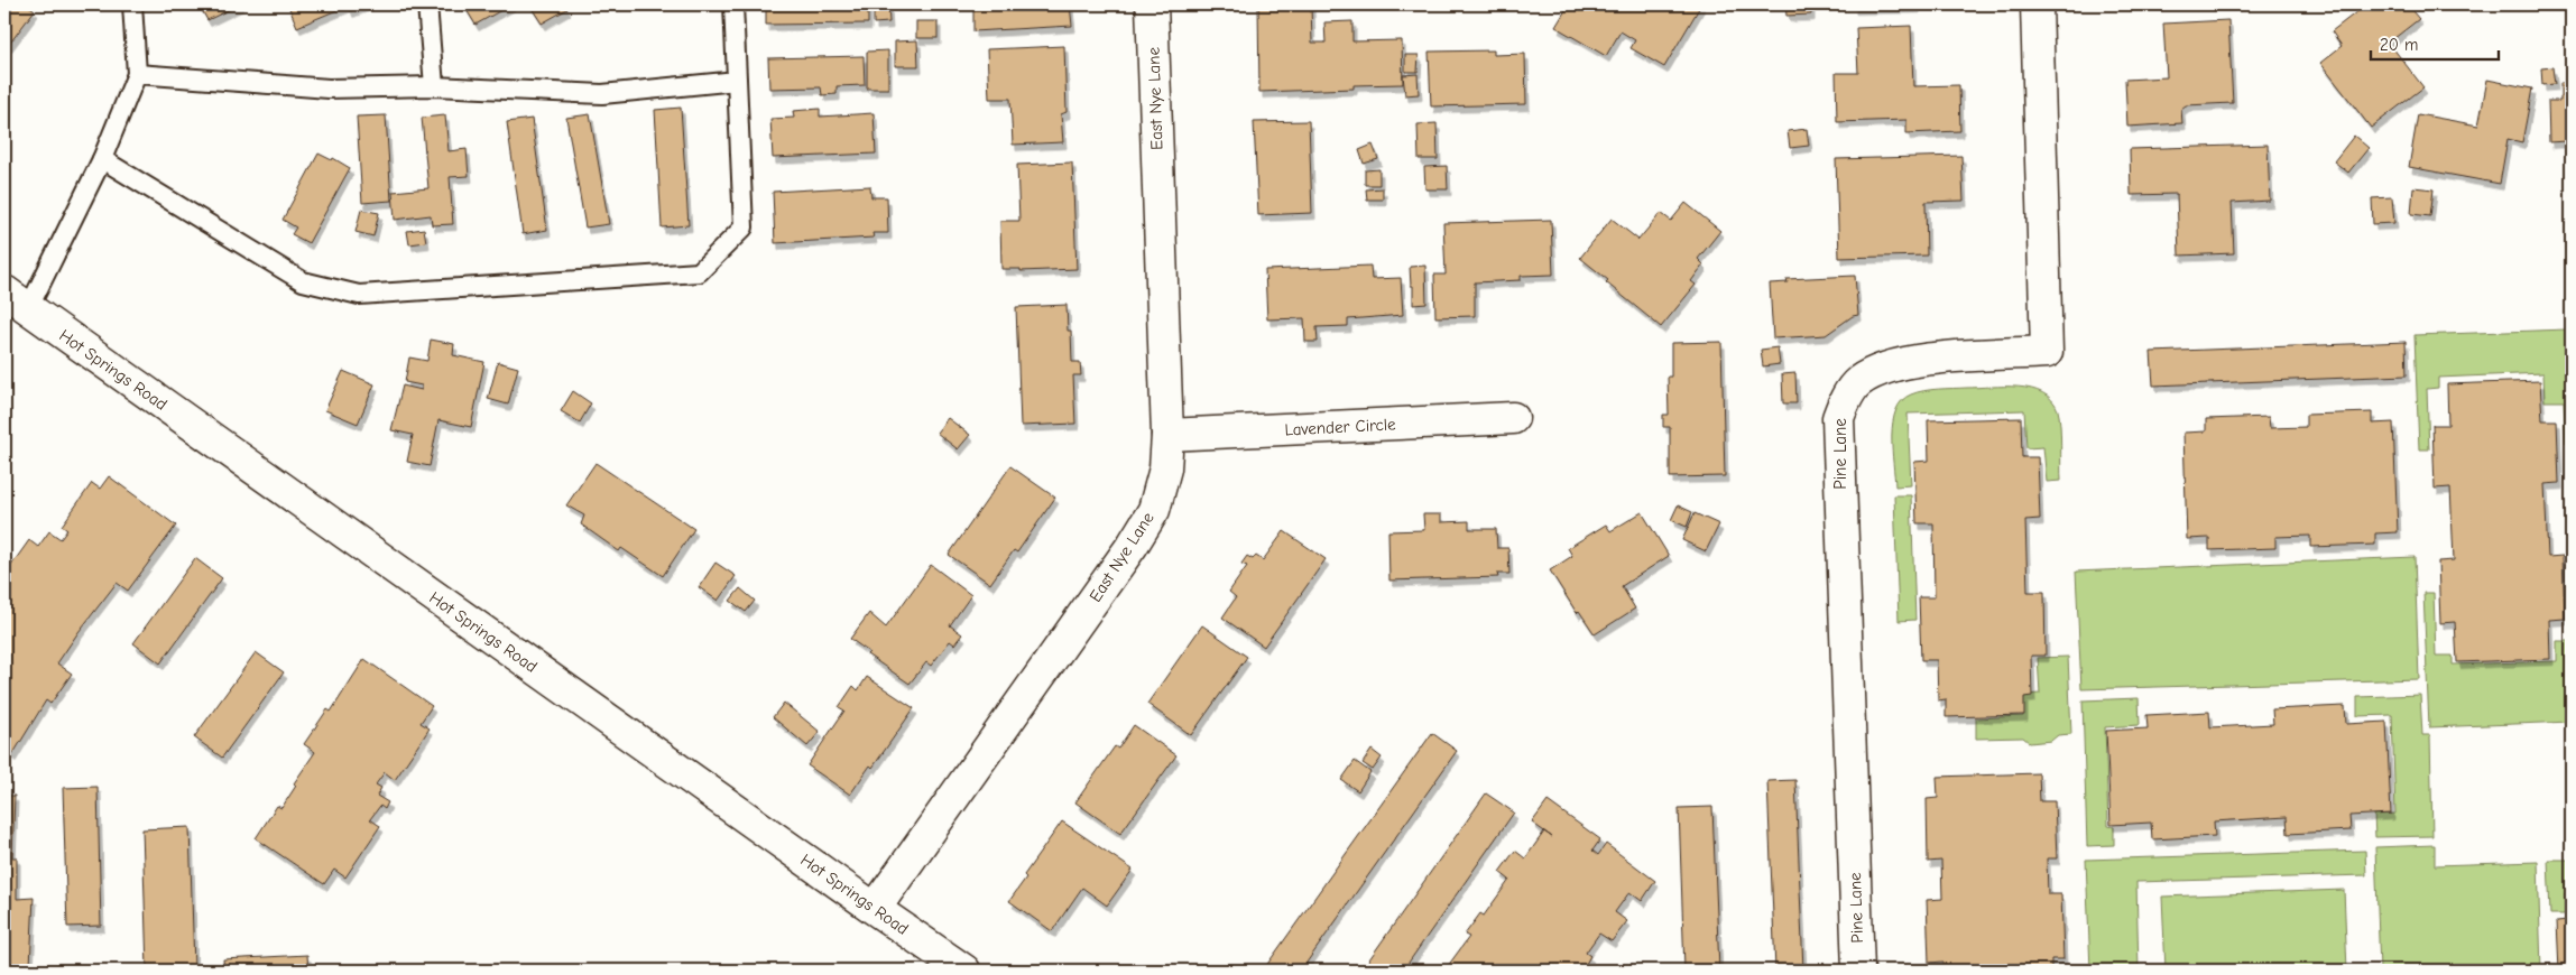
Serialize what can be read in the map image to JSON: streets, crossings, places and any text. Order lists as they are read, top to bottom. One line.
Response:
{"streets":{"street":["East Nye Lane","Hot Springs Road","Lavender Circle","Pine Lane"]},"crossings":[["East Nye Lane","Hot Springs Road"],["East Nye Lane","Lavender Circle"]],"scale_bar":"20 m"}
